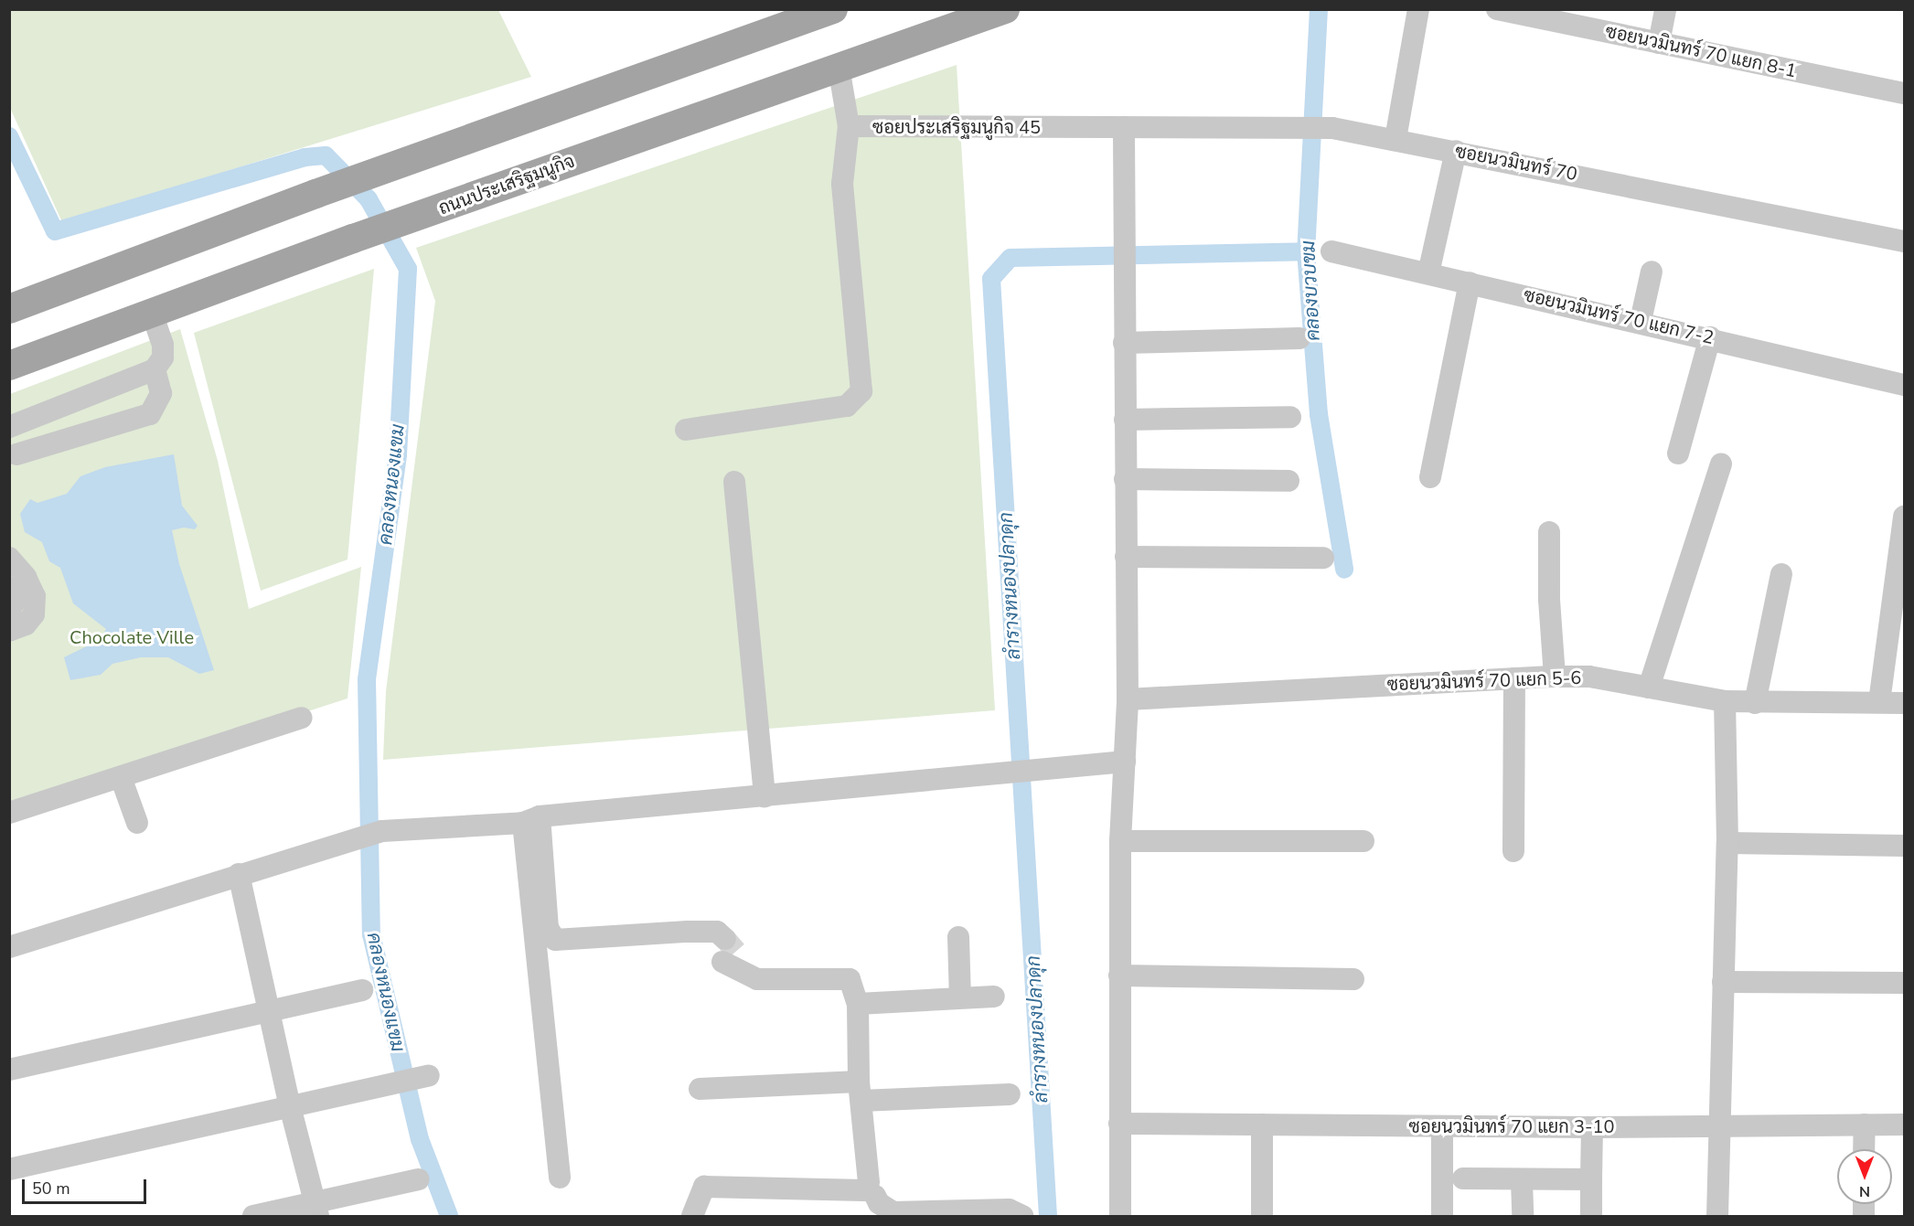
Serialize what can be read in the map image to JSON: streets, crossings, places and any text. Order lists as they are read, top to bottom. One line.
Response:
{"streets":{"main road":["ถนนประเสริฐมนูกิจ"],"street":["ซอยนวมินทร์ 70 แยก 8-1","ซอยประเสริฐมนูกิจ 45","ซอยนวมินทร์ 70","ซอยนวมินทร์ 70 แยก 7-2","ซอยนวมินทร์ 70 แยก 5-6","ซอยนวมินทร์ 70 แยก 3-10"]},"crossings":[["ซอยประเสริฐมนูกิจ 45","ซอยนวมินทร์ 70"],["ซอยประเสริฐมนูกิจ 45","ถนนประเสริฐมนูกิจ"]],"water":["คลองบวบขม","คลองหนองแขม","ลำรางหนองปลาดุก"],"parks":["Chocolate Ville"],"scale_bar":"50 m","north":"bottom"}
